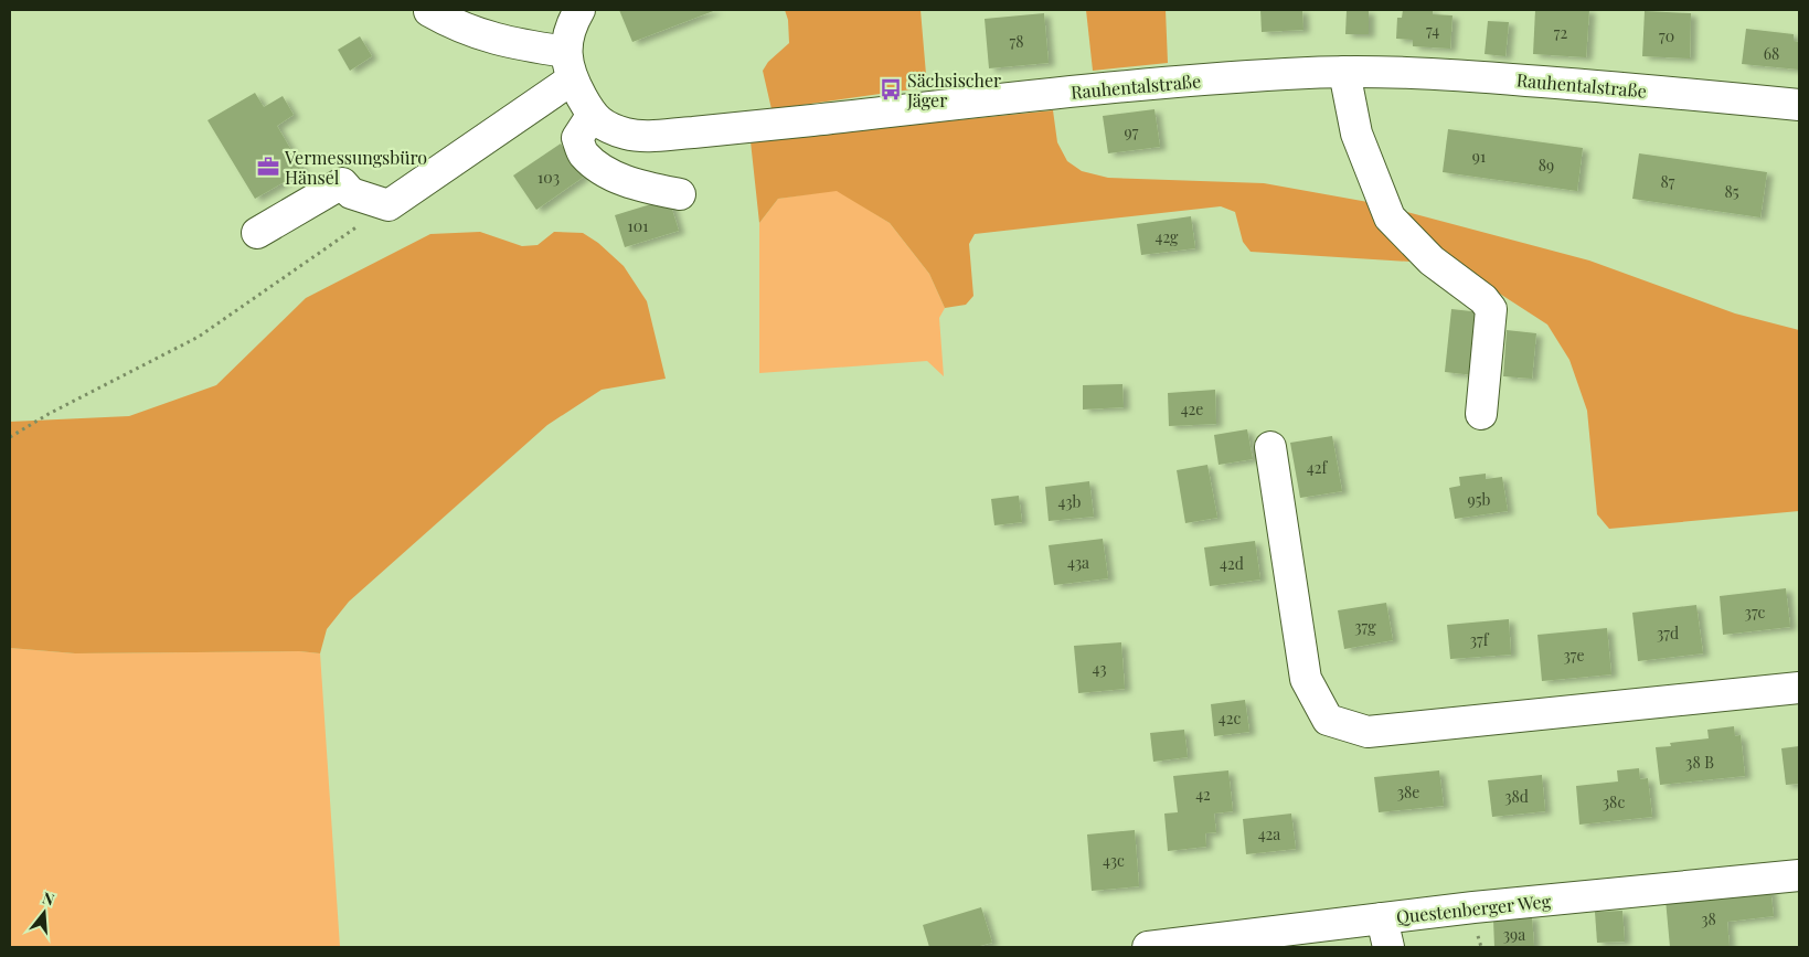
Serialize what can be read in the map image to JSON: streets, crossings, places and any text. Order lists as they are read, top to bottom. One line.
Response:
{"streets":{"street":["Rauhentalstraße","Questenberger Weg"]},"places":{"bus stop":["Sächsischer Jäger"],"office":["Vermessungsbüro Hänsel"]},"house_numbers":["74","72","70","78","68","97","91","89","103","87","85","101","42g","42e","42f","95b","43b","43a","42d","37c","37g","37d","37f","37e","43","42c","38 B","38e","42","38d","38c","42a","43c","38","39a"],"north":"top"}
